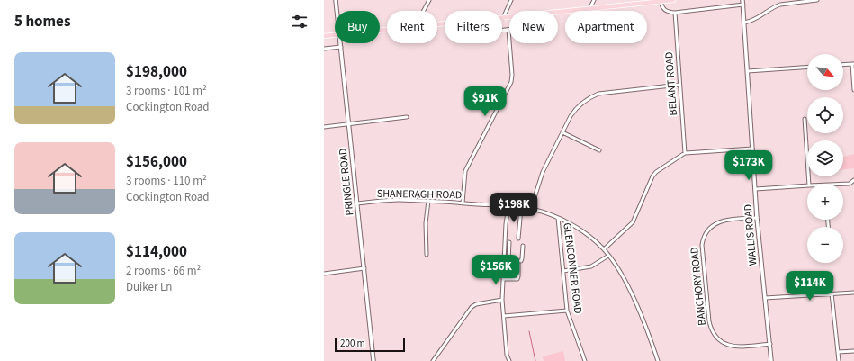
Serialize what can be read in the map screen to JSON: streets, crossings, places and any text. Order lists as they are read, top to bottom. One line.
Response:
{"streets":{"street":["BELANT ROAD","PRINGLE ROAD","SHANERAGH ROAD","WALLIS ROAD","GLENCONNER ROAD","BANCHORY ROAD"]},"crossings":[["PRINGLE ROAD","SHANERAGH ROAD"],["SHANERAGH ROAD","GLENCONNER ROAD"],["WALLIS ROAD","BANCHORY ROAD"]],"scale_bar":"200 m","north":"bottom right","page":{"heading":"5 homes","chip":["Buy","Rent","Filters","New","Apartment"],"list":[{"name":"$198,000","note":"3 rooms · 101 m² · Cockington Road"},{"name":"$156,000","note":"3 rooms · 110 m² · Cockington Road"},{"name":"$114,000","note":"2 rooms · 66 m² · Duiker Ln"}],"map_buttons":["+","−"],"price":["$91K","$173K","$198K","$156K","$114K"],"scale":"200 m"}}
